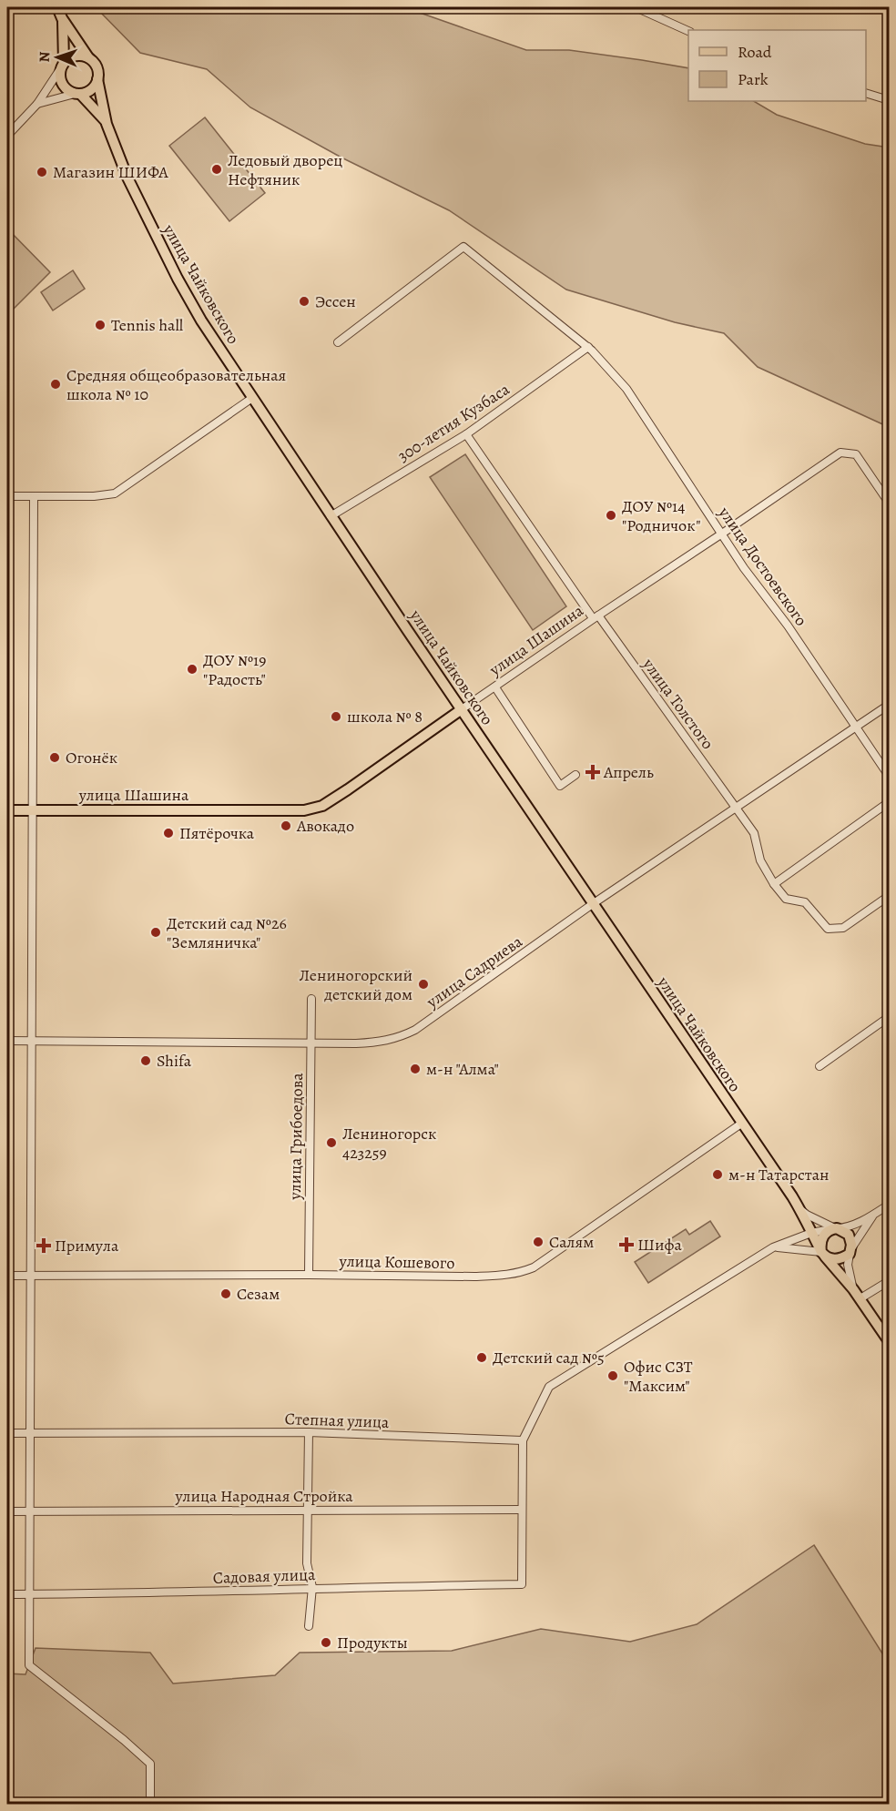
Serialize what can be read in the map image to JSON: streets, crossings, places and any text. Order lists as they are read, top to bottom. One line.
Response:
{"streets":{"main road":["улица Чайковского","улица Шашина"],"street":["300-летия Кузбаса","улица Достоевского","улица Толстого","улица Садриева","улица Грибоедова","улица Кошевого","Степная улица","улица Народная Стройка","Садовая улица"]},"crossings":[["улица Чайковского","300-летия Кузбаса"],["улица Чайковского","улица Шашина"],["улица Чайковского","улица Садриева"],["улица Чайковского","улица Кошевого"],["300-летия Кузбаса","улица Достоевского"],["300-летия Кузбаса","улица Толстого"],["улица Достоевского","улица Шашина"],["улица Достоевского","улица Садриева"],["улица Шашина","улица Толстого"],["улица Толстого","улица Садриева"],["улица Садриева","улица Грибоедова"],["улица Грибоедова","улица Кошевого"],["улица Народная Стройка","Садовая улица"]],"places":{"other":["Ледовый дворец Нефтяник","Магазин ШИФА","Эссен","Tennis hall","Средняя общеобразовательная школа № 10","ДОУ №14 \"Родничок\"","ДОУ №19 \"Радость\"","школа № 8","Огонёк","Авокадо","Пятёрочка","Детский сад №26 \"Земляничка\"","Лениногорский детский дом","Shifa","м-н \"Алма\"","Лениногорск 423259","м-н Татарстан","Салям","Сезам","Детский сад №5","Офис СЗТ \"Максим\"","Продукты"],"health":["Апрель","Шифа","Примула"]},"legend":["Road","Park"],"north":"left"}
